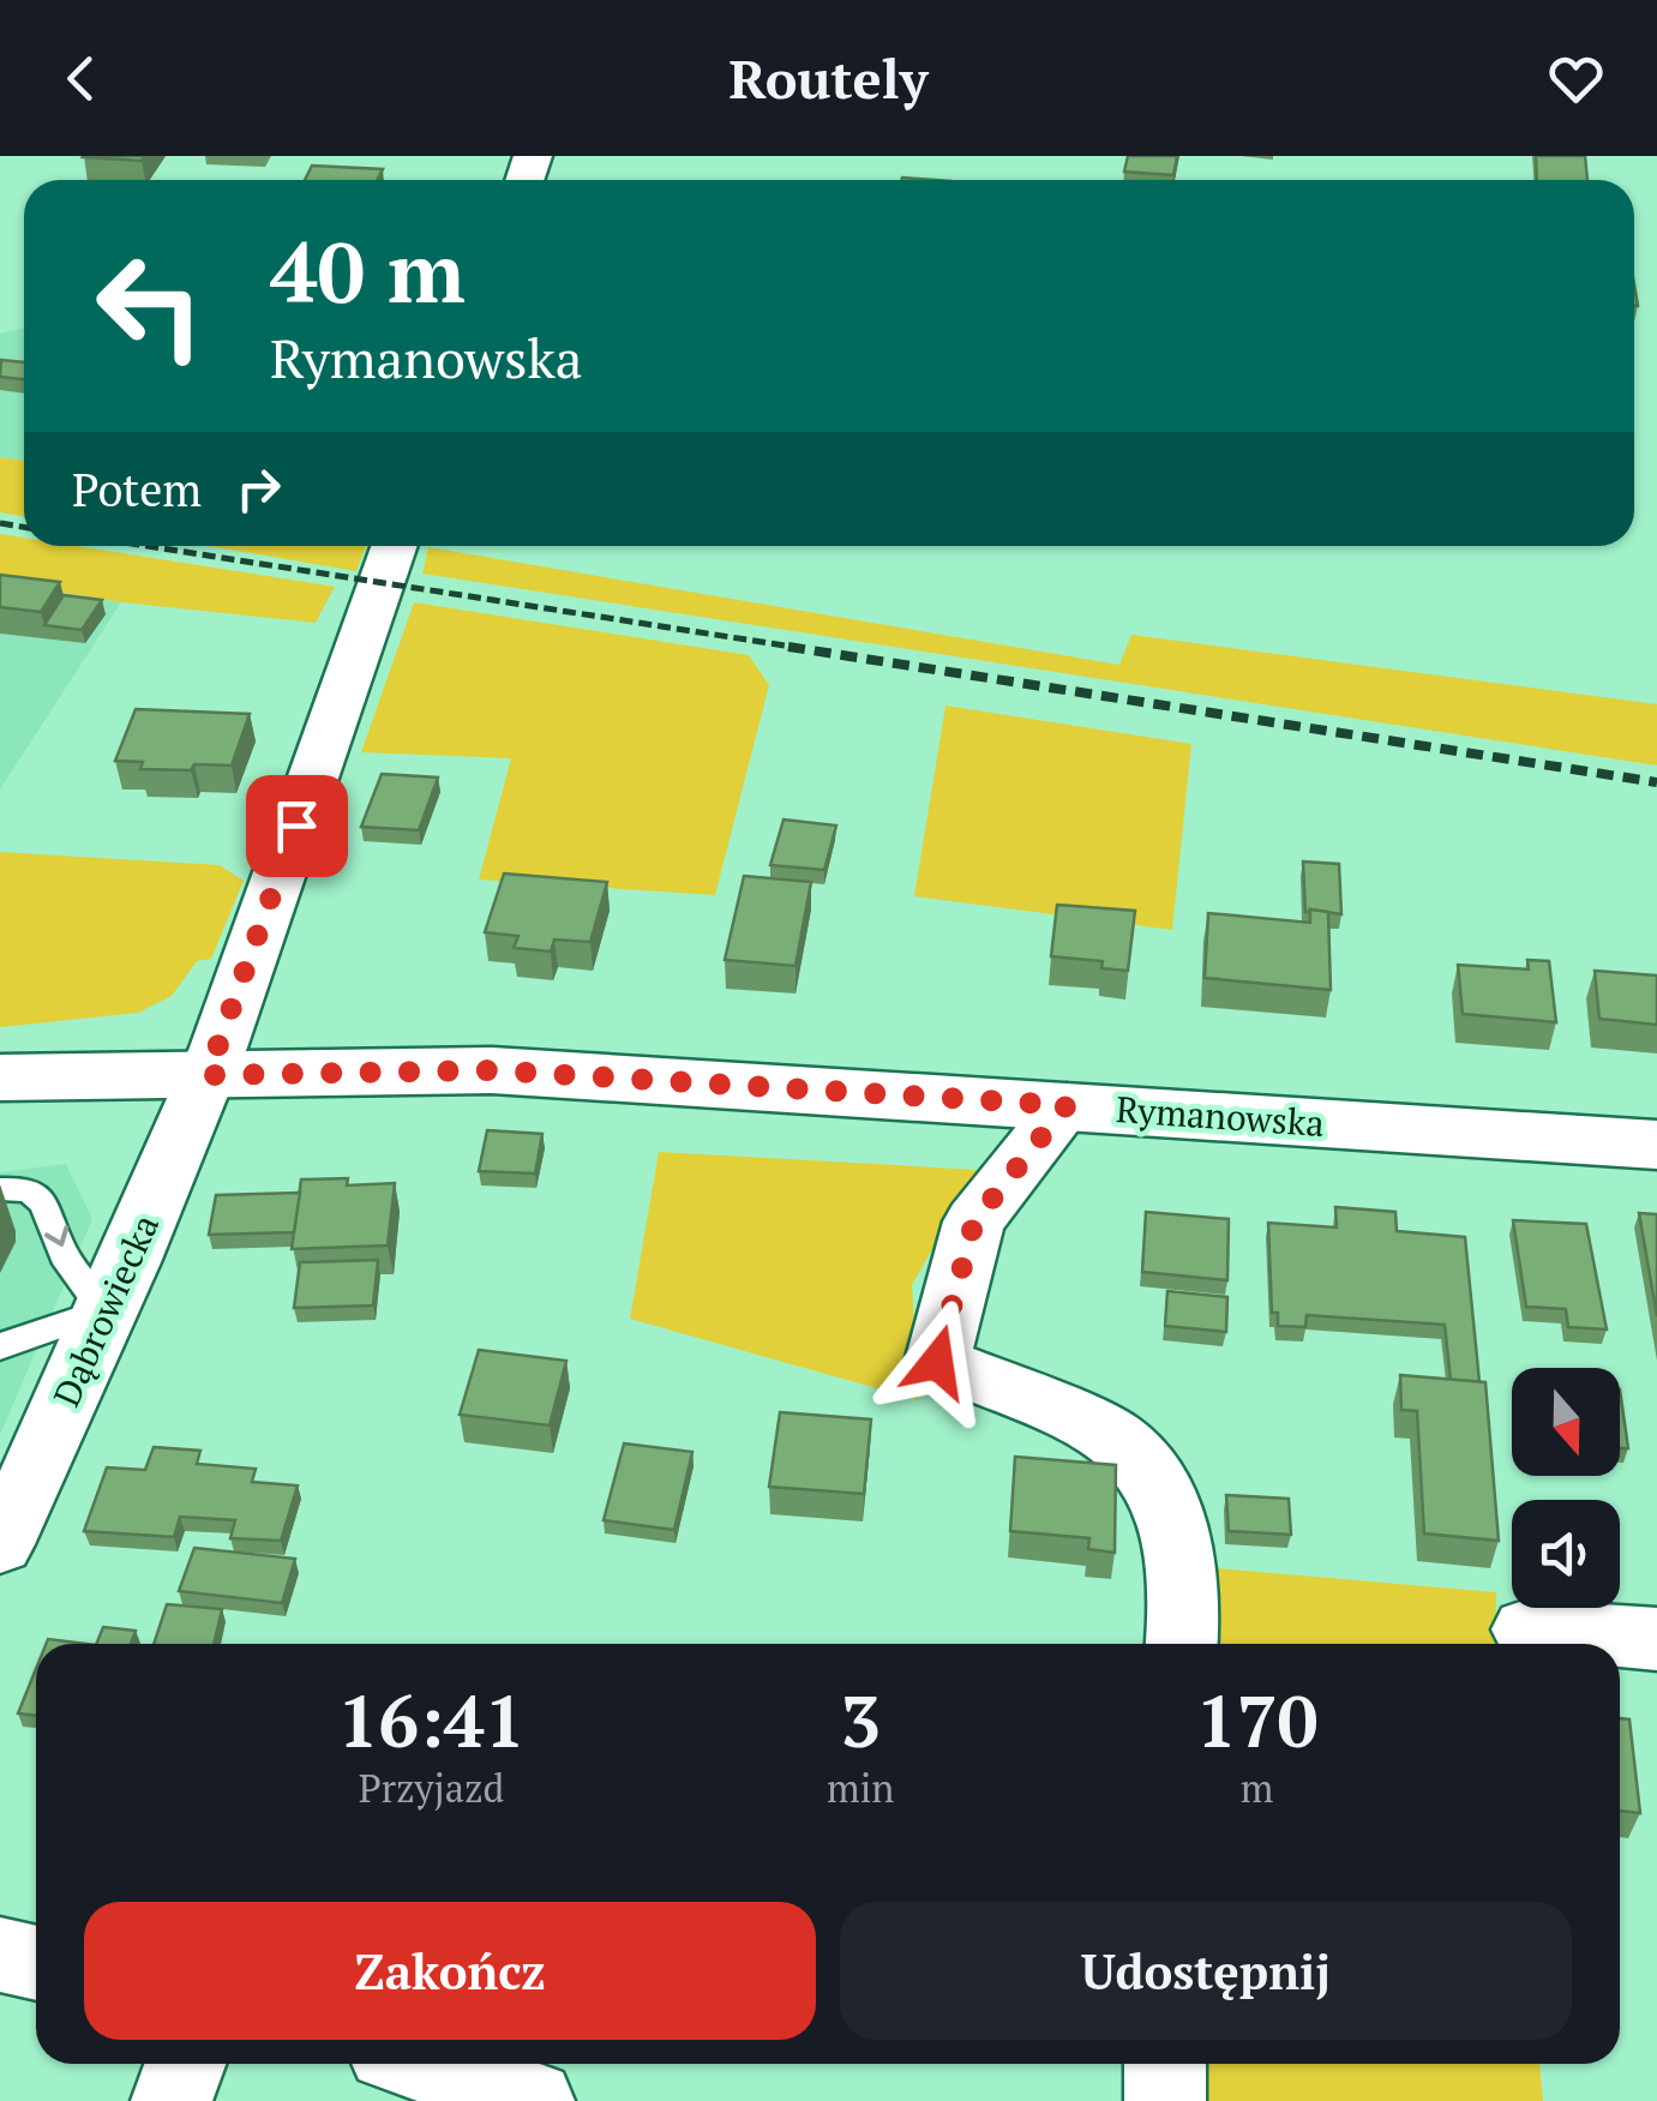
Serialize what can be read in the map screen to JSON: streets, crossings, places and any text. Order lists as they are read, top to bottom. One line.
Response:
{"streets":{"main road":["Rymanowska"],"street":["Dąbrowiecka"]},"crossings":[["Rymanowska","Dąbrowiecka"]],"north":"bottom","page":{"header":"Routely","turn":["40 m","Rymanowska"],"then":"Potem","eta":["16:41","Przyjazd","3","min","170","m"],"buttons":["Zakończ","Udostępnij"]}}
